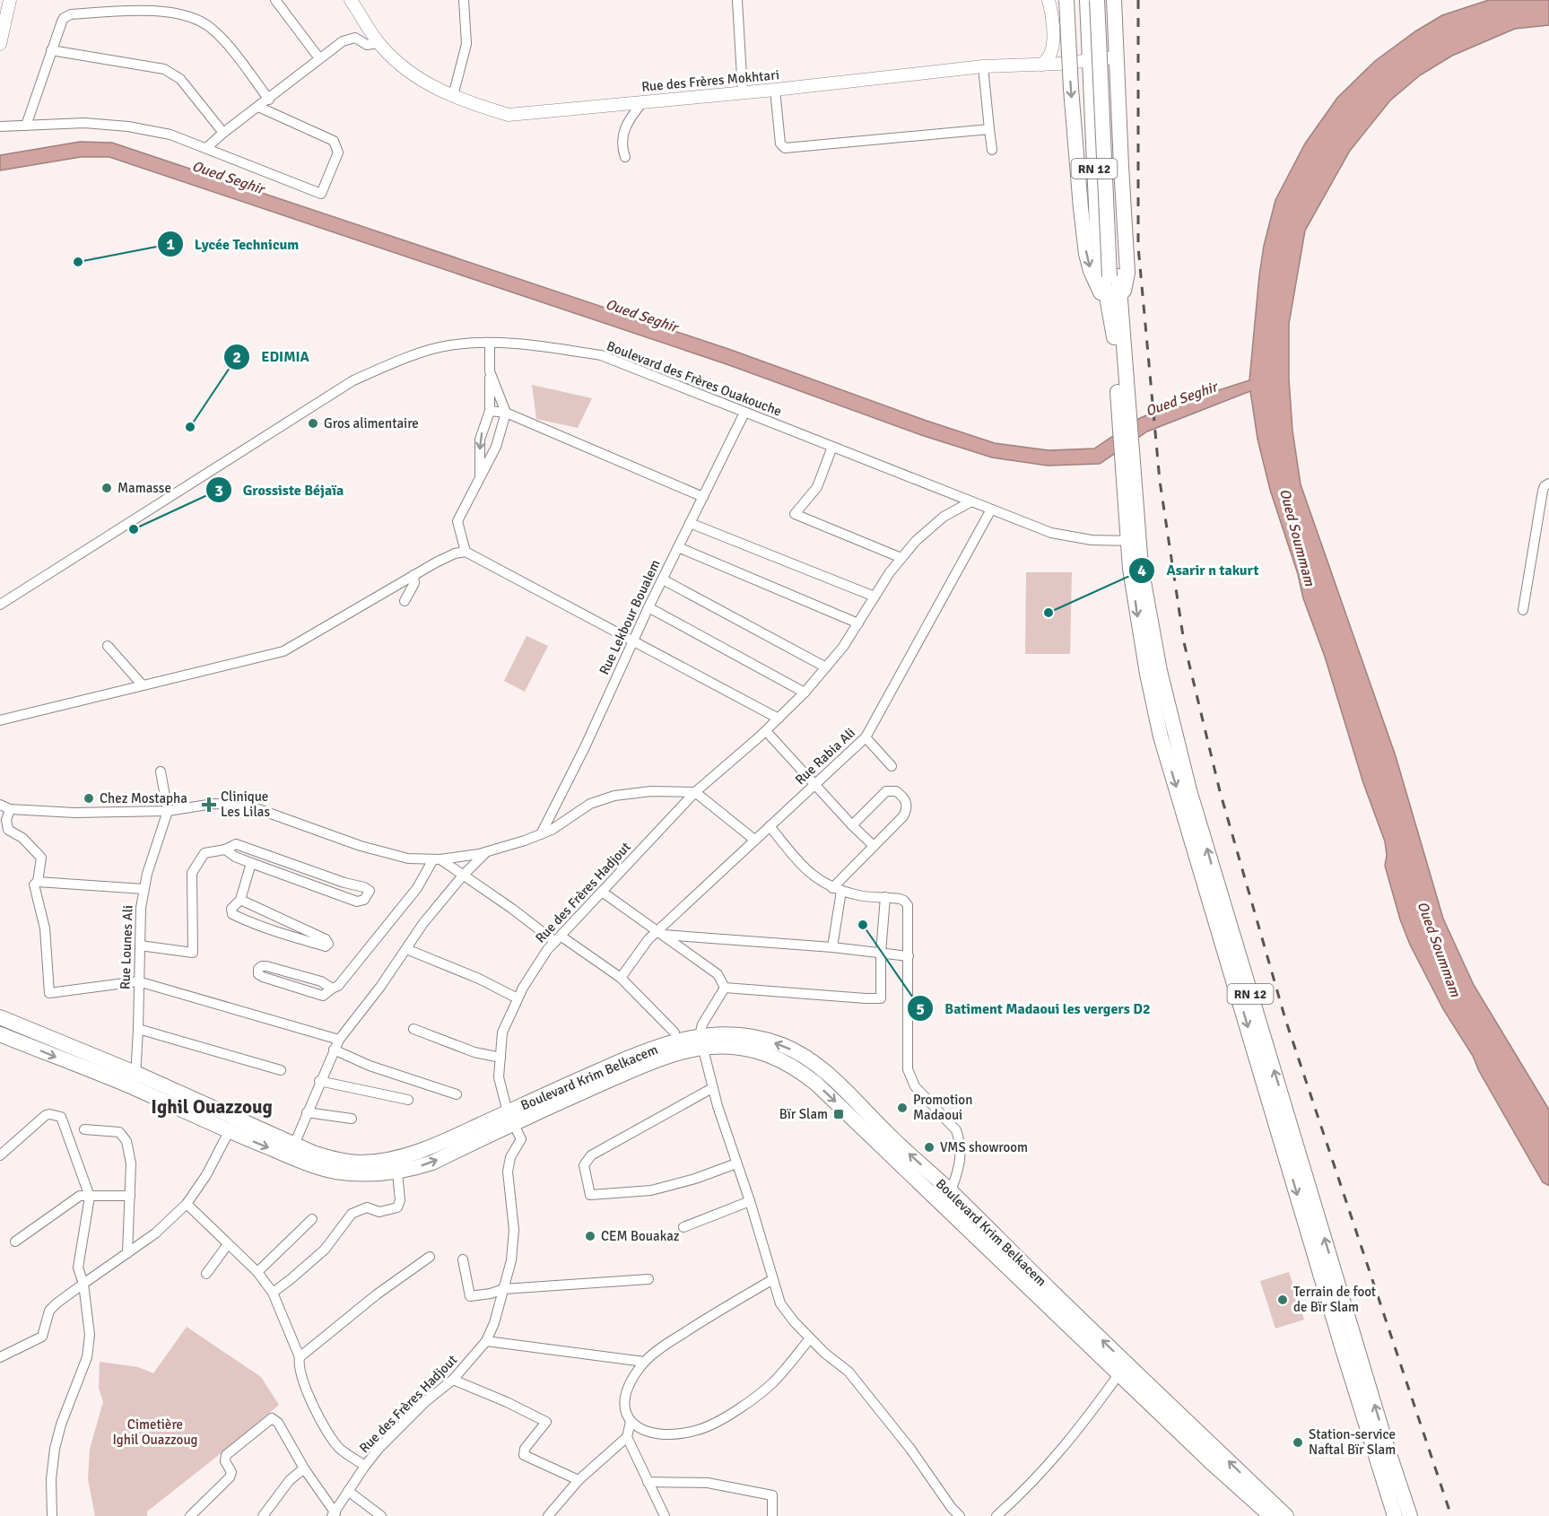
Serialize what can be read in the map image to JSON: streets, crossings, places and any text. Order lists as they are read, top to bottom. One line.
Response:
{"streets":{"main road":["RN 12","Boulevard Krim Belkacem"],"street":["Rue des Frères Mokhtari","Boulevard des Frères Ouakouche","Rue Lekbour Boualem","Rue Rabia Ali","Rue des Frères Hadjout","Rue Lounes Ali"]},"crossings":[["Rue des Frères Mokhtari","RN 12"],["RN 12","Boulevard des Frères Ouakouche"],["Boulevard des Frères Ouakouche","Rue Lekbour Boualem"],["Boulevard des Frères Ouakouche","Rue Rabia Ali"],["Boulevard des Frères Ouakouche","Rue des Frères Hadjout"],["Rue des Frères Hadjout","Boulevard Krim Belkacem"],["Rue Lounes Ali","Boulevard Krim Belkacem"]],"districts":["Ighil Ouazzoug"],"water":["Oued Seghir","Oued Soummam"],"parks":["Cimetière Ighil Ouazzoug"],"places":{"other":["Lycée Technicum","Gros alimentaire","EDIMIA","Mamasse","Grossiste Béjaïa","Asarir n takurt","Chez Mostapha","Batiment Madaoui les vergers D2","Promotion Madaoui","VMS showroom","CEM Bouakaz","Terrain de foot de Bïr Slam","Station-service Naftal Bïr Slam"],"health":["Clinique Les Lilas"],"transit":["Bïr Slam"]}}
